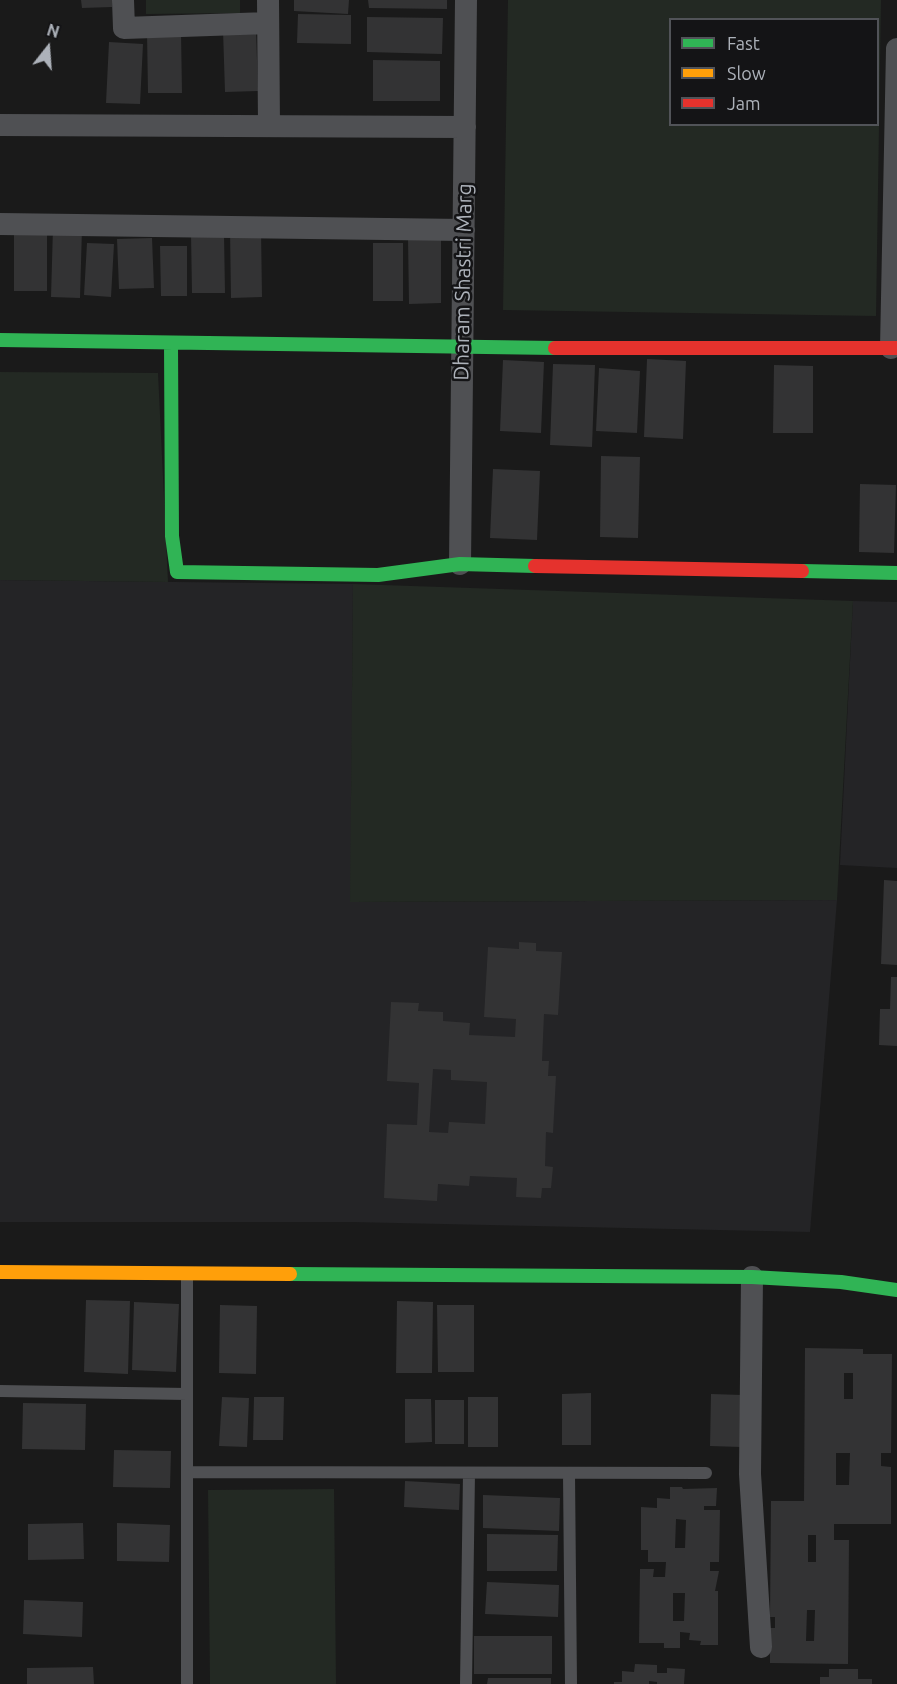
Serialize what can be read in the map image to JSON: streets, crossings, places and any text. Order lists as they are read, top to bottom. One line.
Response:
{"streets":{"street":["Dharam Shastri Marg"]},"legend":["Fast","Slow","Jam"],"north":"top"}
